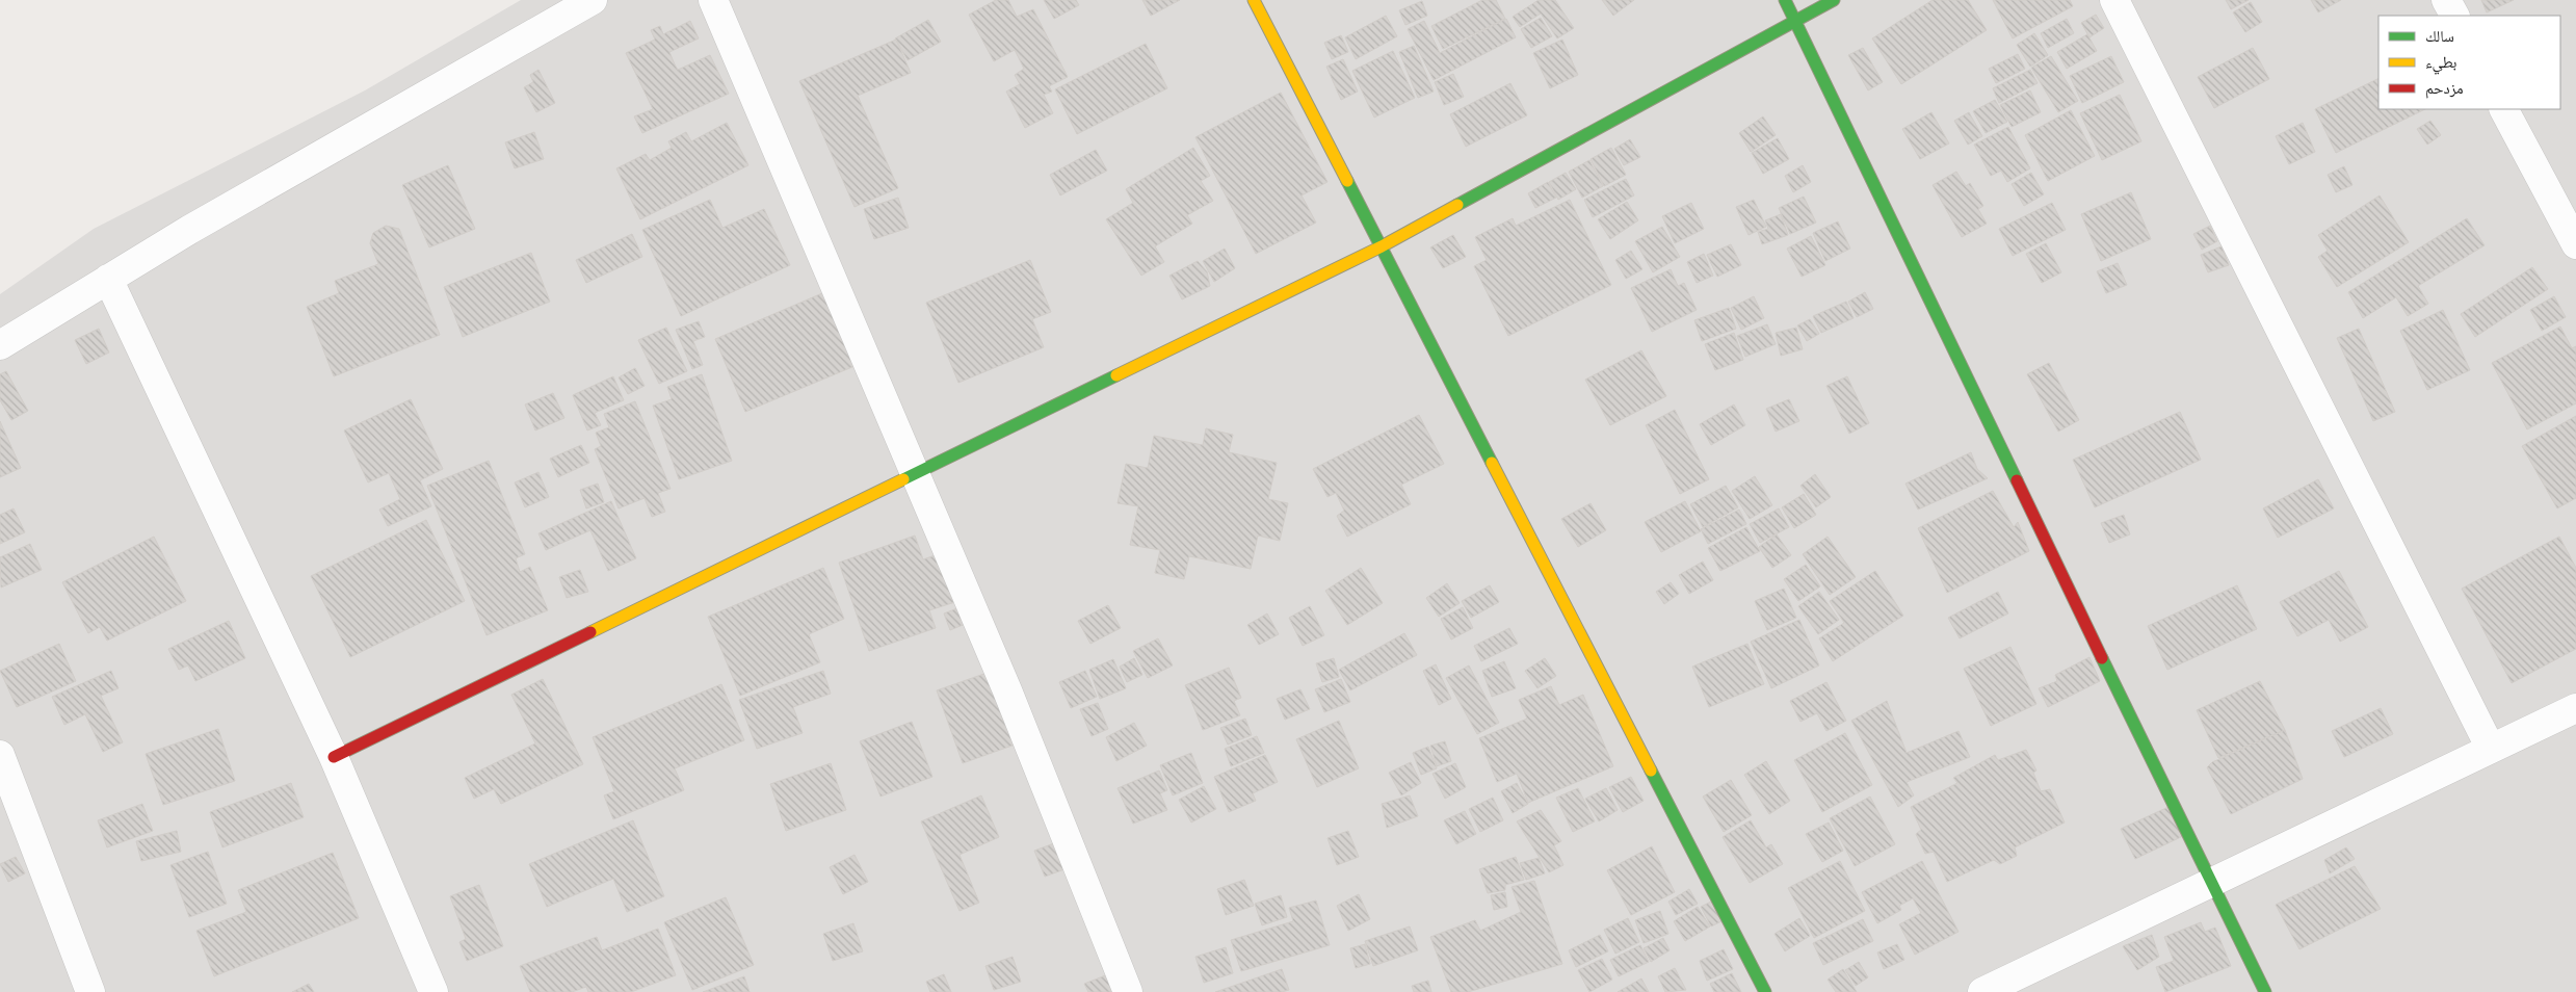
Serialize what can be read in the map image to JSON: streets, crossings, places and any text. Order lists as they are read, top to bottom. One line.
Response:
{"legend":["سالك","بطيء","مزدحم"]}
